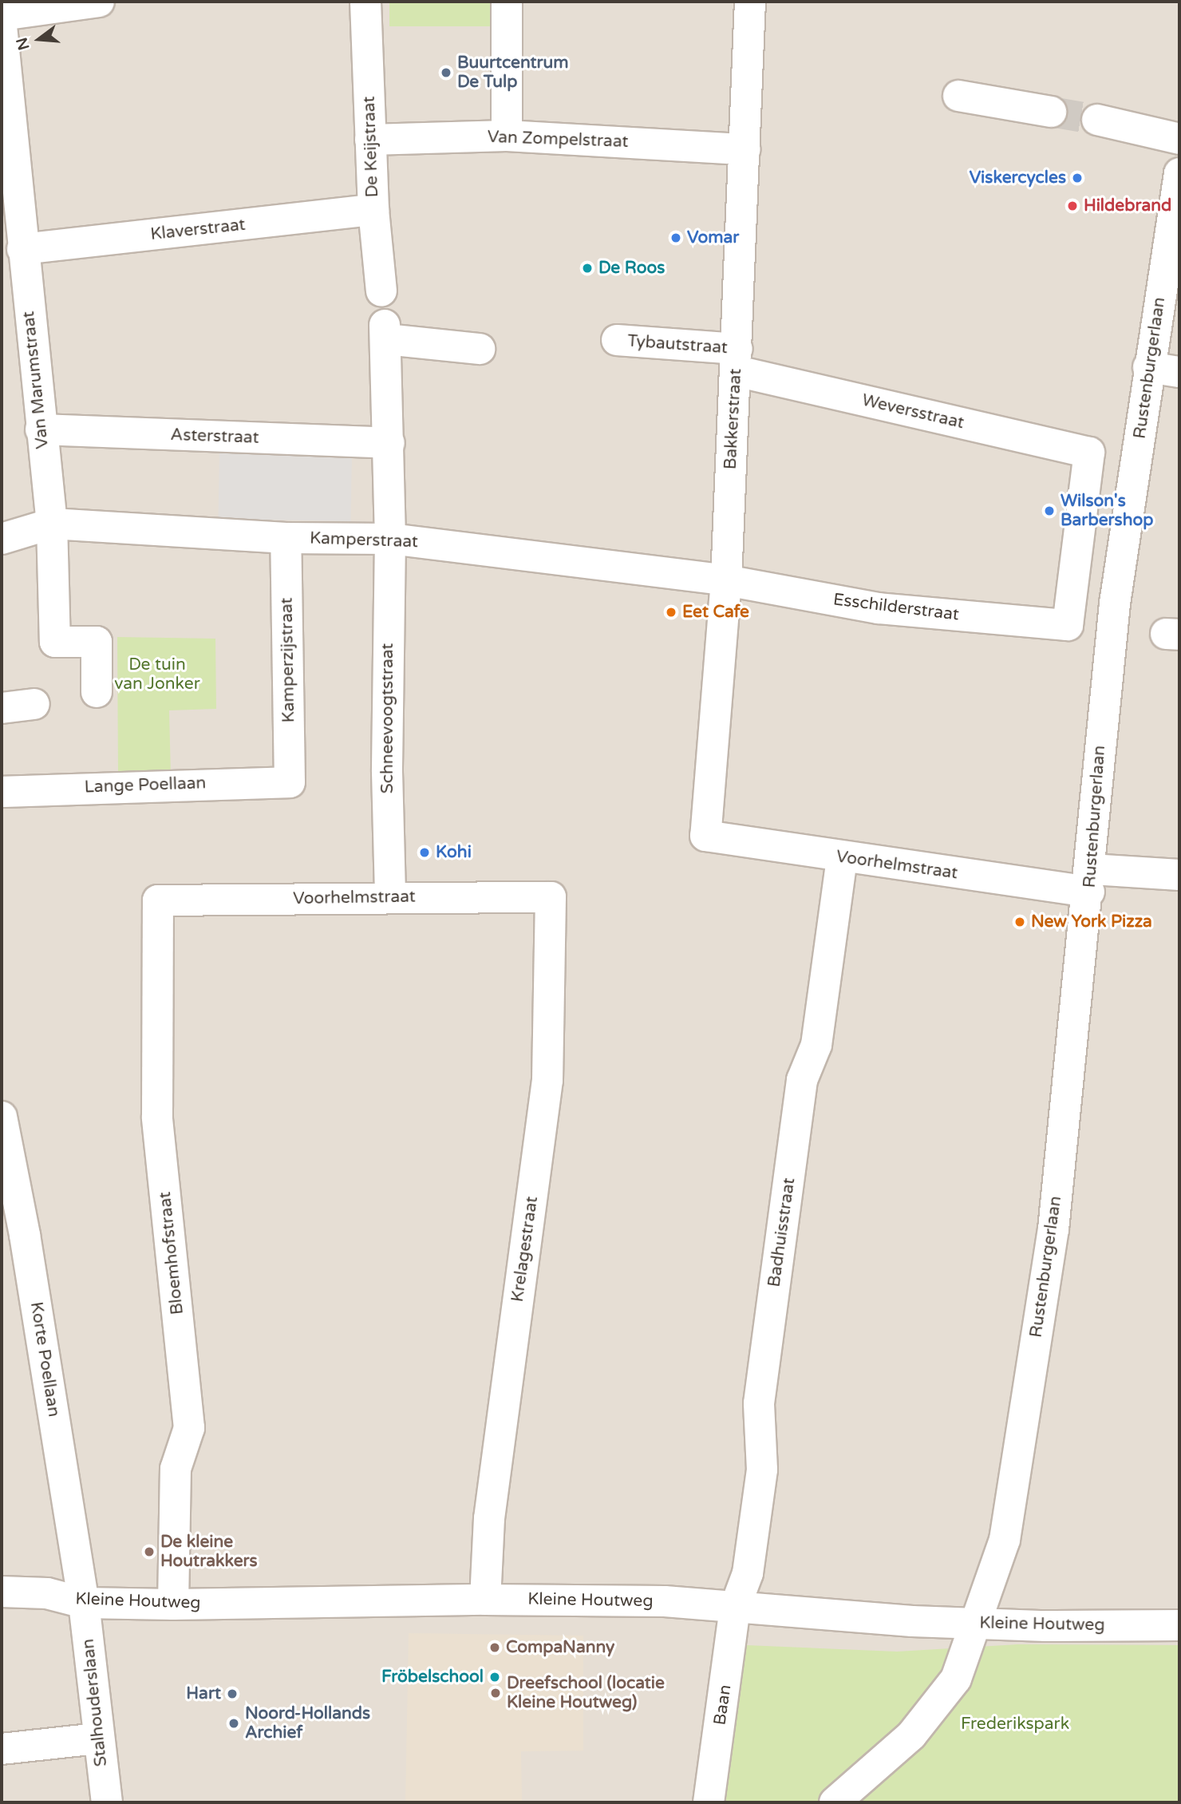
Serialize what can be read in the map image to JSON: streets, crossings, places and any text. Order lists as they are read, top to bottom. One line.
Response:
{"streets":{"street":["Van Zompelstraat","De Keijstraat","Klaverstraat","Tybautstraat","Rustenburgerlaan","Van Marumstraat","Weversstraat","Bakkerstraat","Asterstraat","Kamperstraat","Esschilderstraat","Kamperzijstraat","Schneevoogtstraat","Lange Poellaan","Voorhelmstraat","Badhuisstraat","Krelagestraat","Bloemhofstraat","Korte Poellaan","Kleine Houtweg","Stalhouderslaan","Baan"]},"crossings":[["Van Zompelstraat","De Keijstraat"],["Van Zompelstraat","Bakkerstraat"],["De Keijstraat","Klaverstraat"],["Klaverstraat","Van Marumstraat"],["Tybautstraat","Weversstraat"],["Tybautstraat","Bakkerstraat"],["Rustenburgerlaan","Voorhelmstraat"],["Rustenburgerlaan","Kleine Houtweg"],["Van Marumstraat","Asterstraat"],["Van Marumstraat","Kamperstraat"],["Weversstraat","Bakkerstraat"],["Weversstraat","Esschilderstraat"],["Bakkerstraat","Kamperstraat"],["Bakkerstraat","Esschilderstraat"],["Bakkerstraat","Voorhelmstraat"],["Asterstraat","Schneevoogtstraat"],["Kamperstraat","Esschilderstraat"],["Kamperstraat","Kamperzijstraat"],["Kamperstraat","Schneevoogtstraat"],["Kamperzijstraat","Lange Poellaan"],["Schneevoogtstraat","Voorhelmstraat"],["Voorhelmstraat","Badhuisstraat"],["Voorhelmstraat","Krelagestraat"],["Voorhelmstraat","Bloemhofstraat"],["Badhuisstraat","Kleine Houtweg"],["Badhuisstraat","Baan"],["Krelagestraat","Kleine Houtweg"],["Bloemhofstraat","Kleine Houtweg"],["Korte Poellaan","Kleine Houtweg"],["Korte Poellaan","Stalhouderslaan"],["Kleine Houtweg","Stalhouderslaan"],["Kleine Houtweg","Baan"]],"parks":["De tuin van Jonker","Frederikspark"],"places":["Buurtcentrum De Tulp","Viskercycles","Hildebrand","Vomar","De Roos","Wilson's Barbershop","Eet Cafe","Kohi","New York Pizza","De kleine Houtrakkers","CompaNanny","Fröbelschool","Dreefschool (locatie Kleine Houtweg)","Hart","Noord-Hollands Archief"],"north":"left"}
